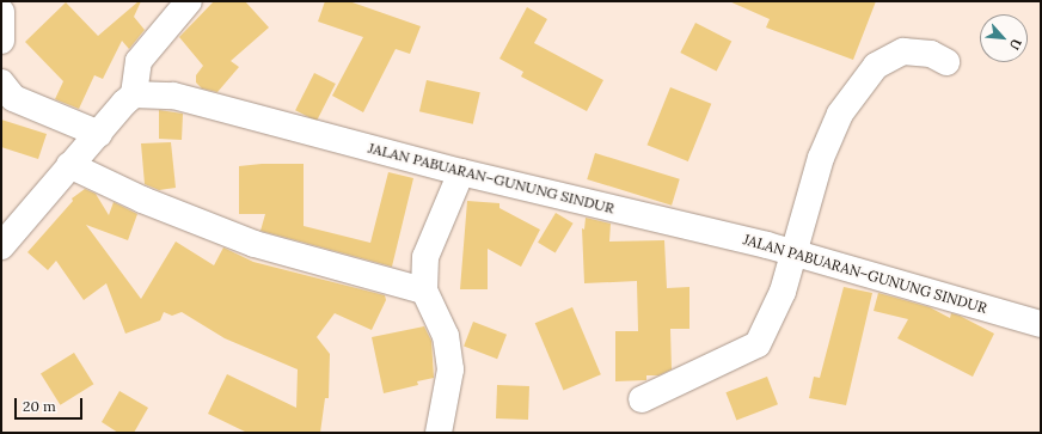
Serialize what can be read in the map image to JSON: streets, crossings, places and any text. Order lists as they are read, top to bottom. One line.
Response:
{"streets":{"street":["JALAN PABUARAN–GUNUNG SINDUR"]},"scale_bar":"20 m","north":"bottom right"}
